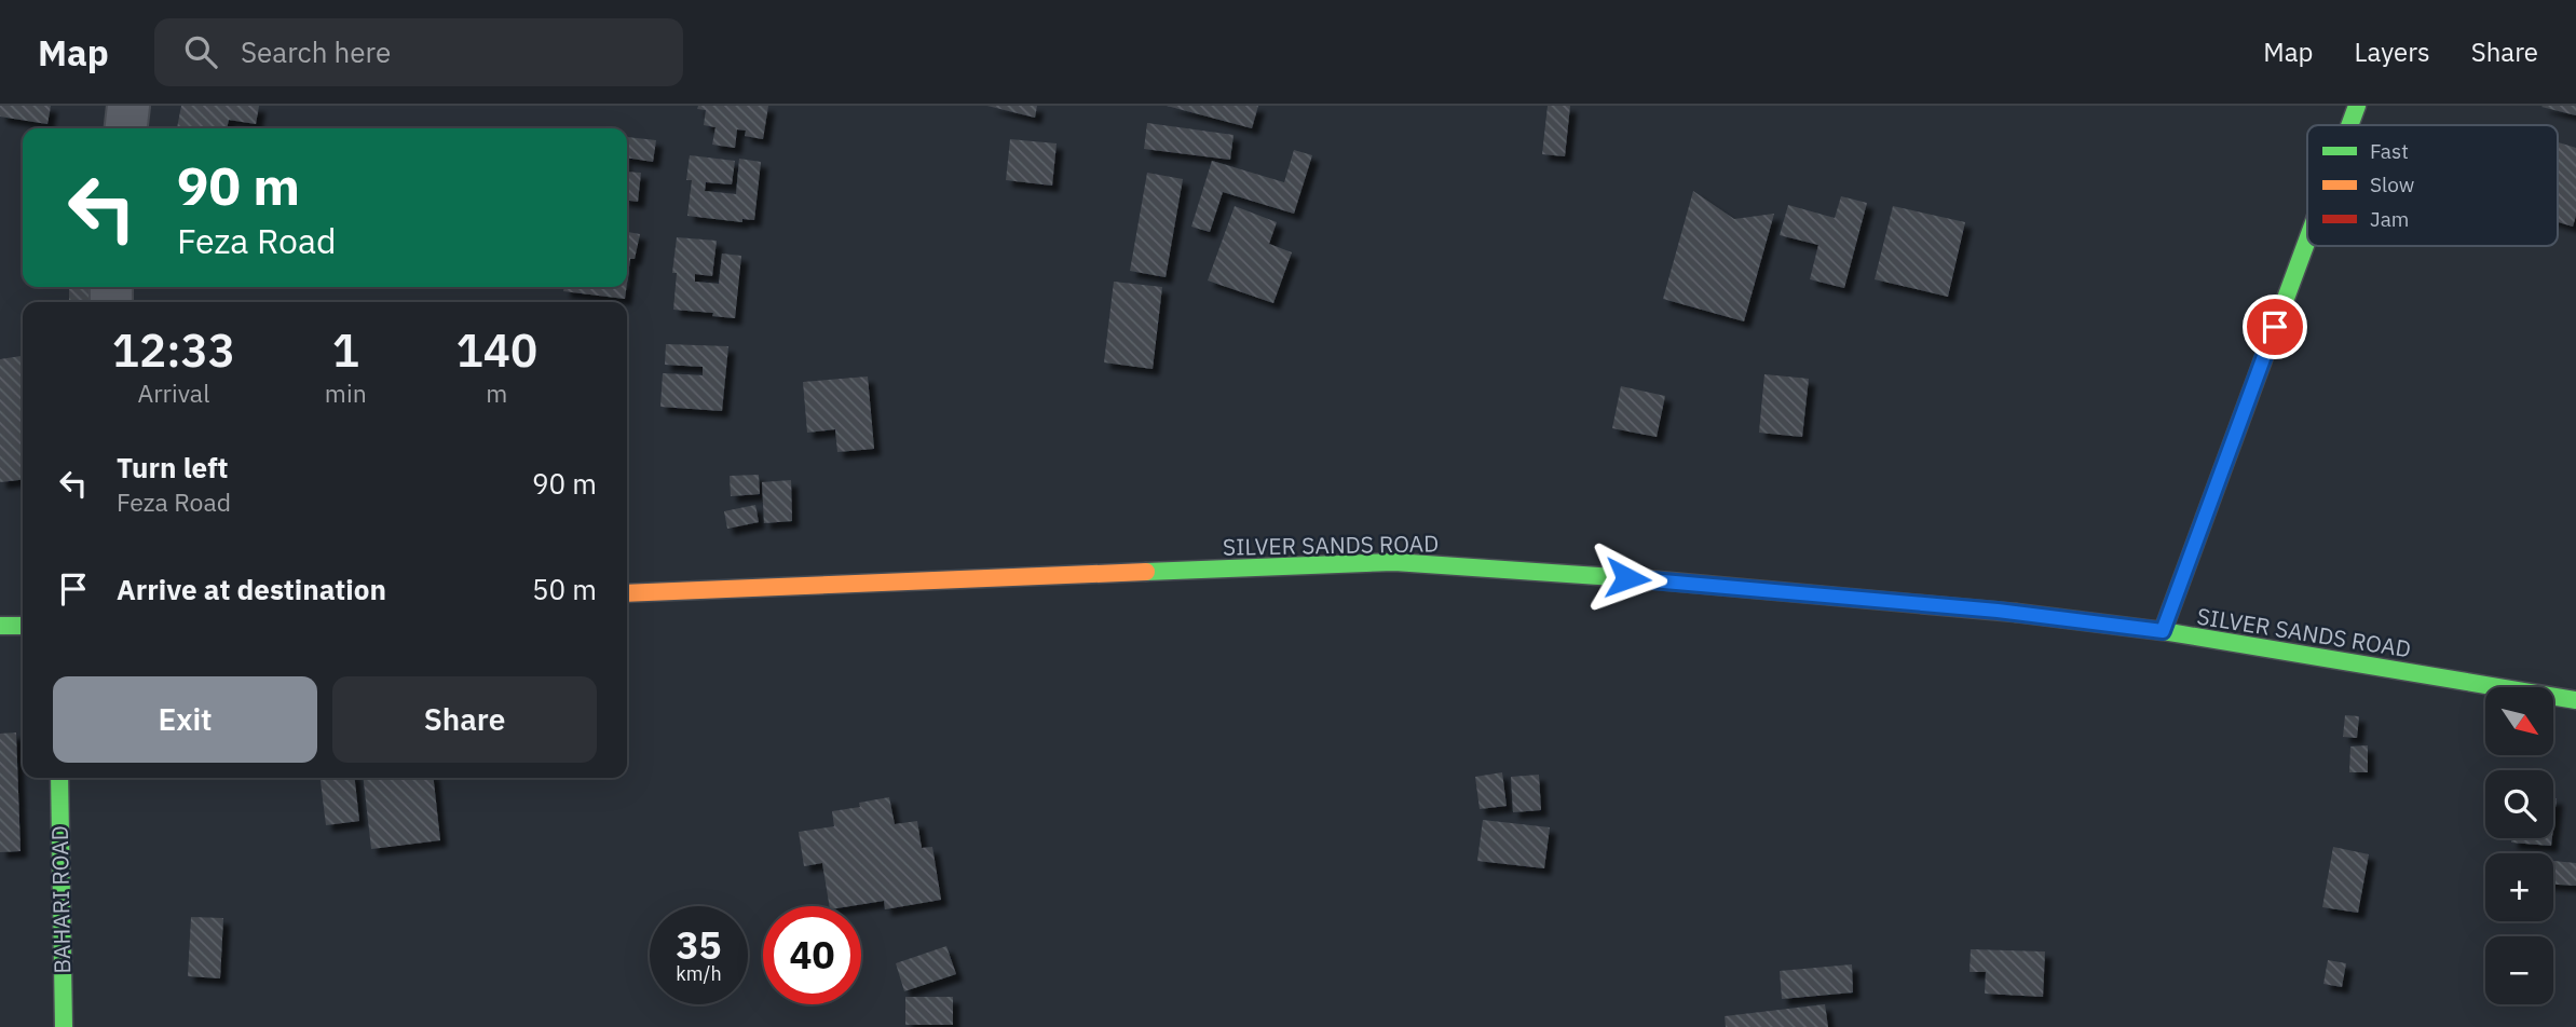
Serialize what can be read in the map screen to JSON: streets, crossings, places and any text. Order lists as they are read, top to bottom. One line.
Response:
{"streets":{"street":["SILVER SANDS ROAD","BAHARI ROAD"]},"legend":["Fast","Slow","Jam"],"north":"bottom right","page":{"header":"Map","search":"Search here","nav":["Map","Layers","Share"],"turn":["90 m","Feza Road"],"eta":["12:33","Arrival","1","min","140","m"],"list":[{"name":"Turn left","note":"Feza Road","value":"90 m"},{"name":"Arrive at destination","value":"50 m"}],"buttons":["Exit","Share"],"map_buttons":["+","−"],"speed":"35 km/h","limit":"40"}}
